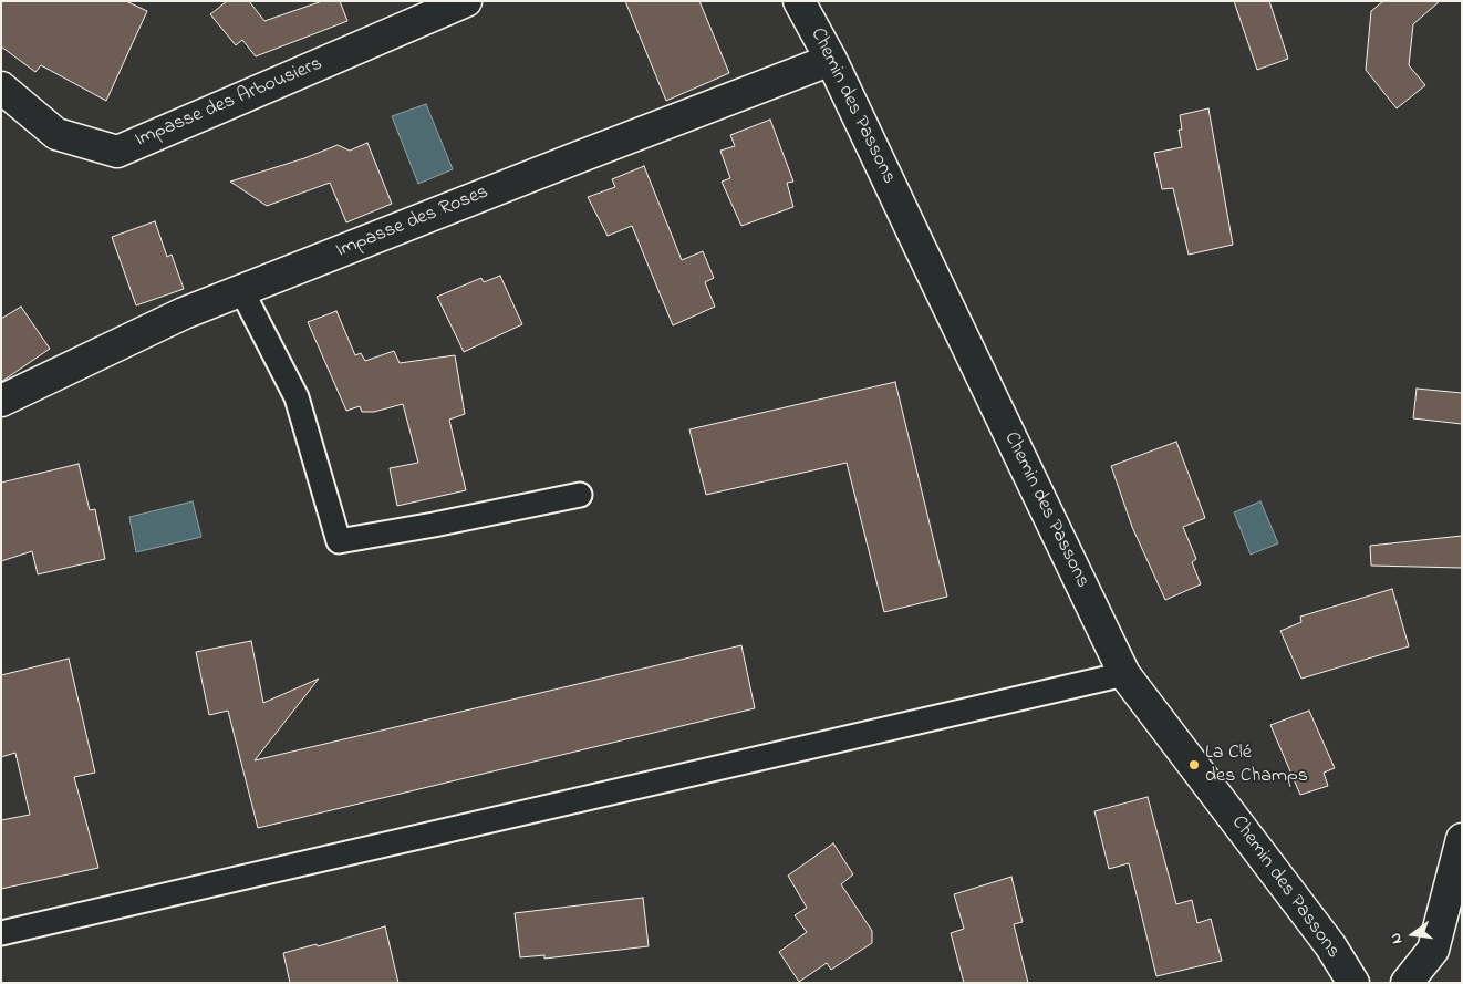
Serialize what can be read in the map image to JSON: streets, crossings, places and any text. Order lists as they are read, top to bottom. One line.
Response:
{"streets":{"street":["Impasse des Arbousiers","Chemin des Passons","Impasse des Roses"]},"crossings":[["Chemin des Passons","Impasse des Roses"]],"places":["La Clé des Champs"],"north":"left"}
